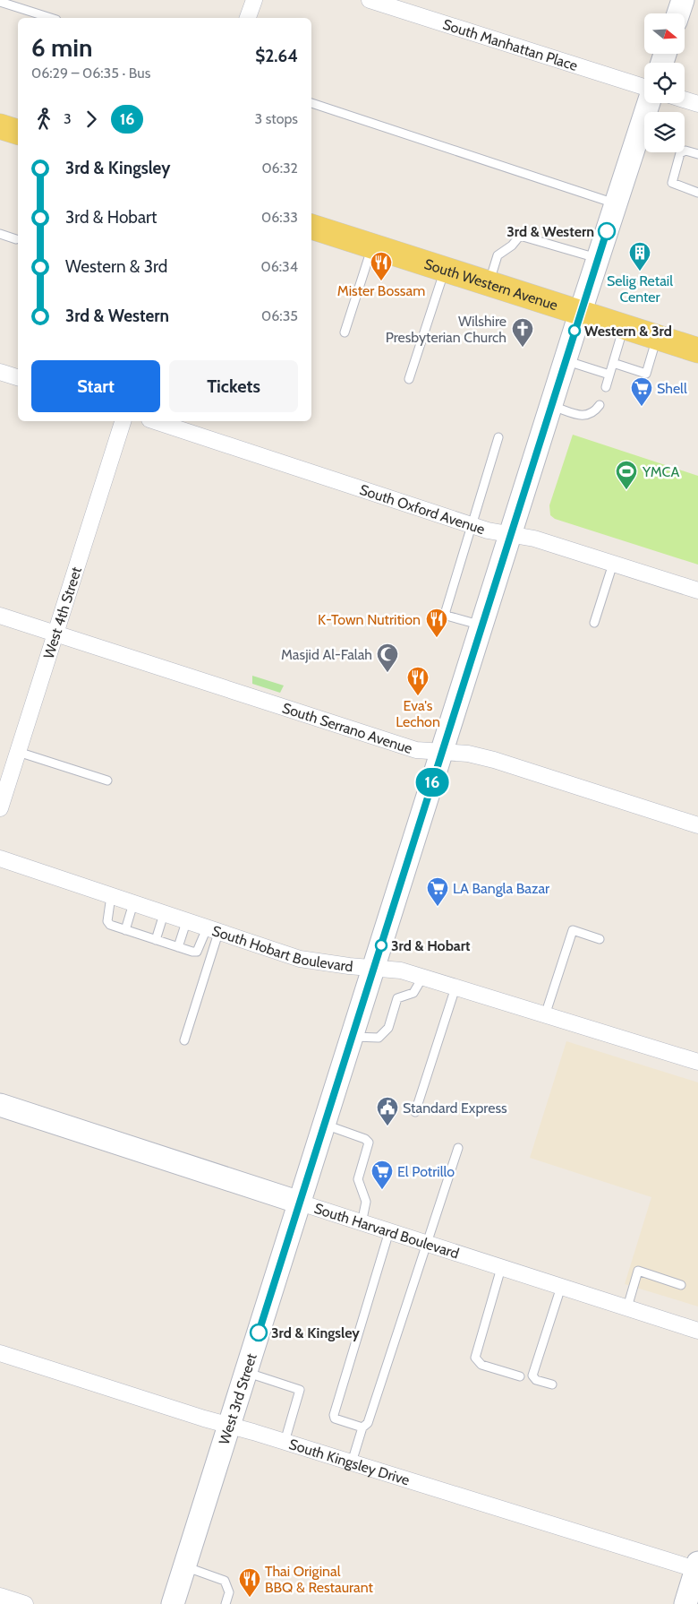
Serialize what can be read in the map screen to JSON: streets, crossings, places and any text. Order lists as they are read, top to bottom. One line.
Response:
{"streets":{"main road":["South Western Avenue","South Harvard Boulevard","West 3rd Street"],"street":["South Manhattan Place","South Oxford Avenue","West 4th Street","South Serrano Avenue","South Hobart Boulevard","South Kingsley Drive"]},"crossings":[["South Western Avenue","West 3rd Street"],["South Oxford Avenue","West 3rd Street"],["West 4th Street","South Serrano Avenue"],["South Serrano Avenue","West 3rd Street"],["South Hobart Boulevard","West 3rd Street"],["South Harvard Boulevard","West 3rd Street"],["West 3rd Street","South Kingsley Drive"]],"places":{"other":["3rd & Western","Western & 3rd","3rd & Hobart","3rd & Kingsley"],"building":["Selig Retail Center"],"restaurant":["Mister Bossam","K-Town Nutrition","Eva's Lechon","Thai Original BBQ & Restaurant"],"church":["Wilshire Presbyterian Church"],"supermarket":["Shell","LA Bangla Bazar","El Potrillo"],"sports":["YMCA"],"mosque":["Masjid Al-Falah"],"public building":["Standard Express"]},"lines":["bus line 16"],"north":"right","page":{"on_map":"16","heading":["6 min","06:29 – 06:35 · Bus","$2.64"],"legs":["3","16","3 stops"],"list":[{"name":"3rd & Kingsley","value":"06:32"},{"name":"3rd & Hobart","value":"06:33"},{"name":"Western & 3rd","value":"06:34"},{"name":"3rd & Western","value":"06:35"}],"buttons":["Start","Tickets"]}}
